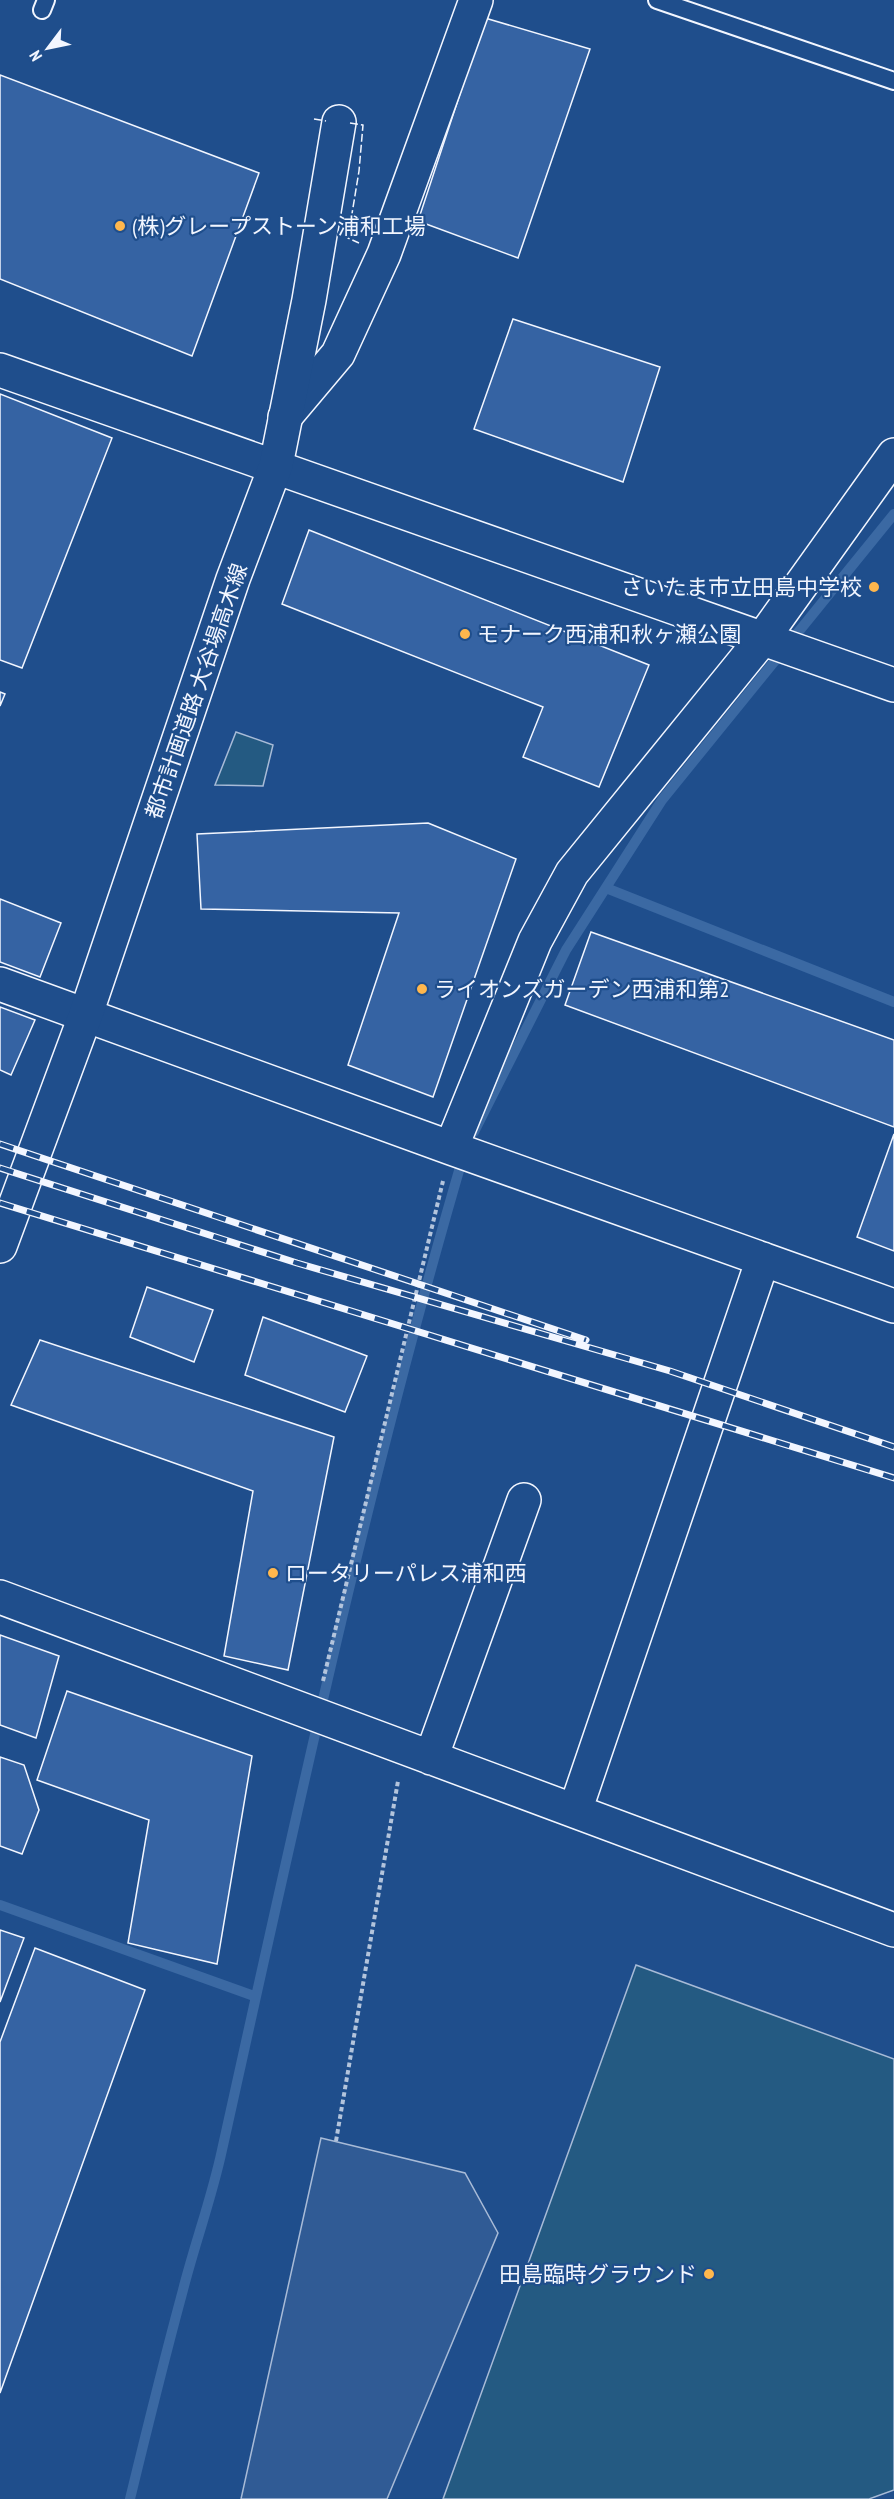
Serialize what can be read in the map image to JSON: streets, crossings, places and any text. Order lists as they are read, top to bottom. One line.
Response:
{"streets":{"street":["都市計画道路 大谷場高木線"]},"places":["(株)グレープストーン浦和工場","さいたま市立田島中学校","モナーク西浦和秋ヶ瀬公園","ライオンズガーデン西浦和第2","ロータリーパレス浦和西","田島臨時グラウンド"],"north":"bottom left"}
